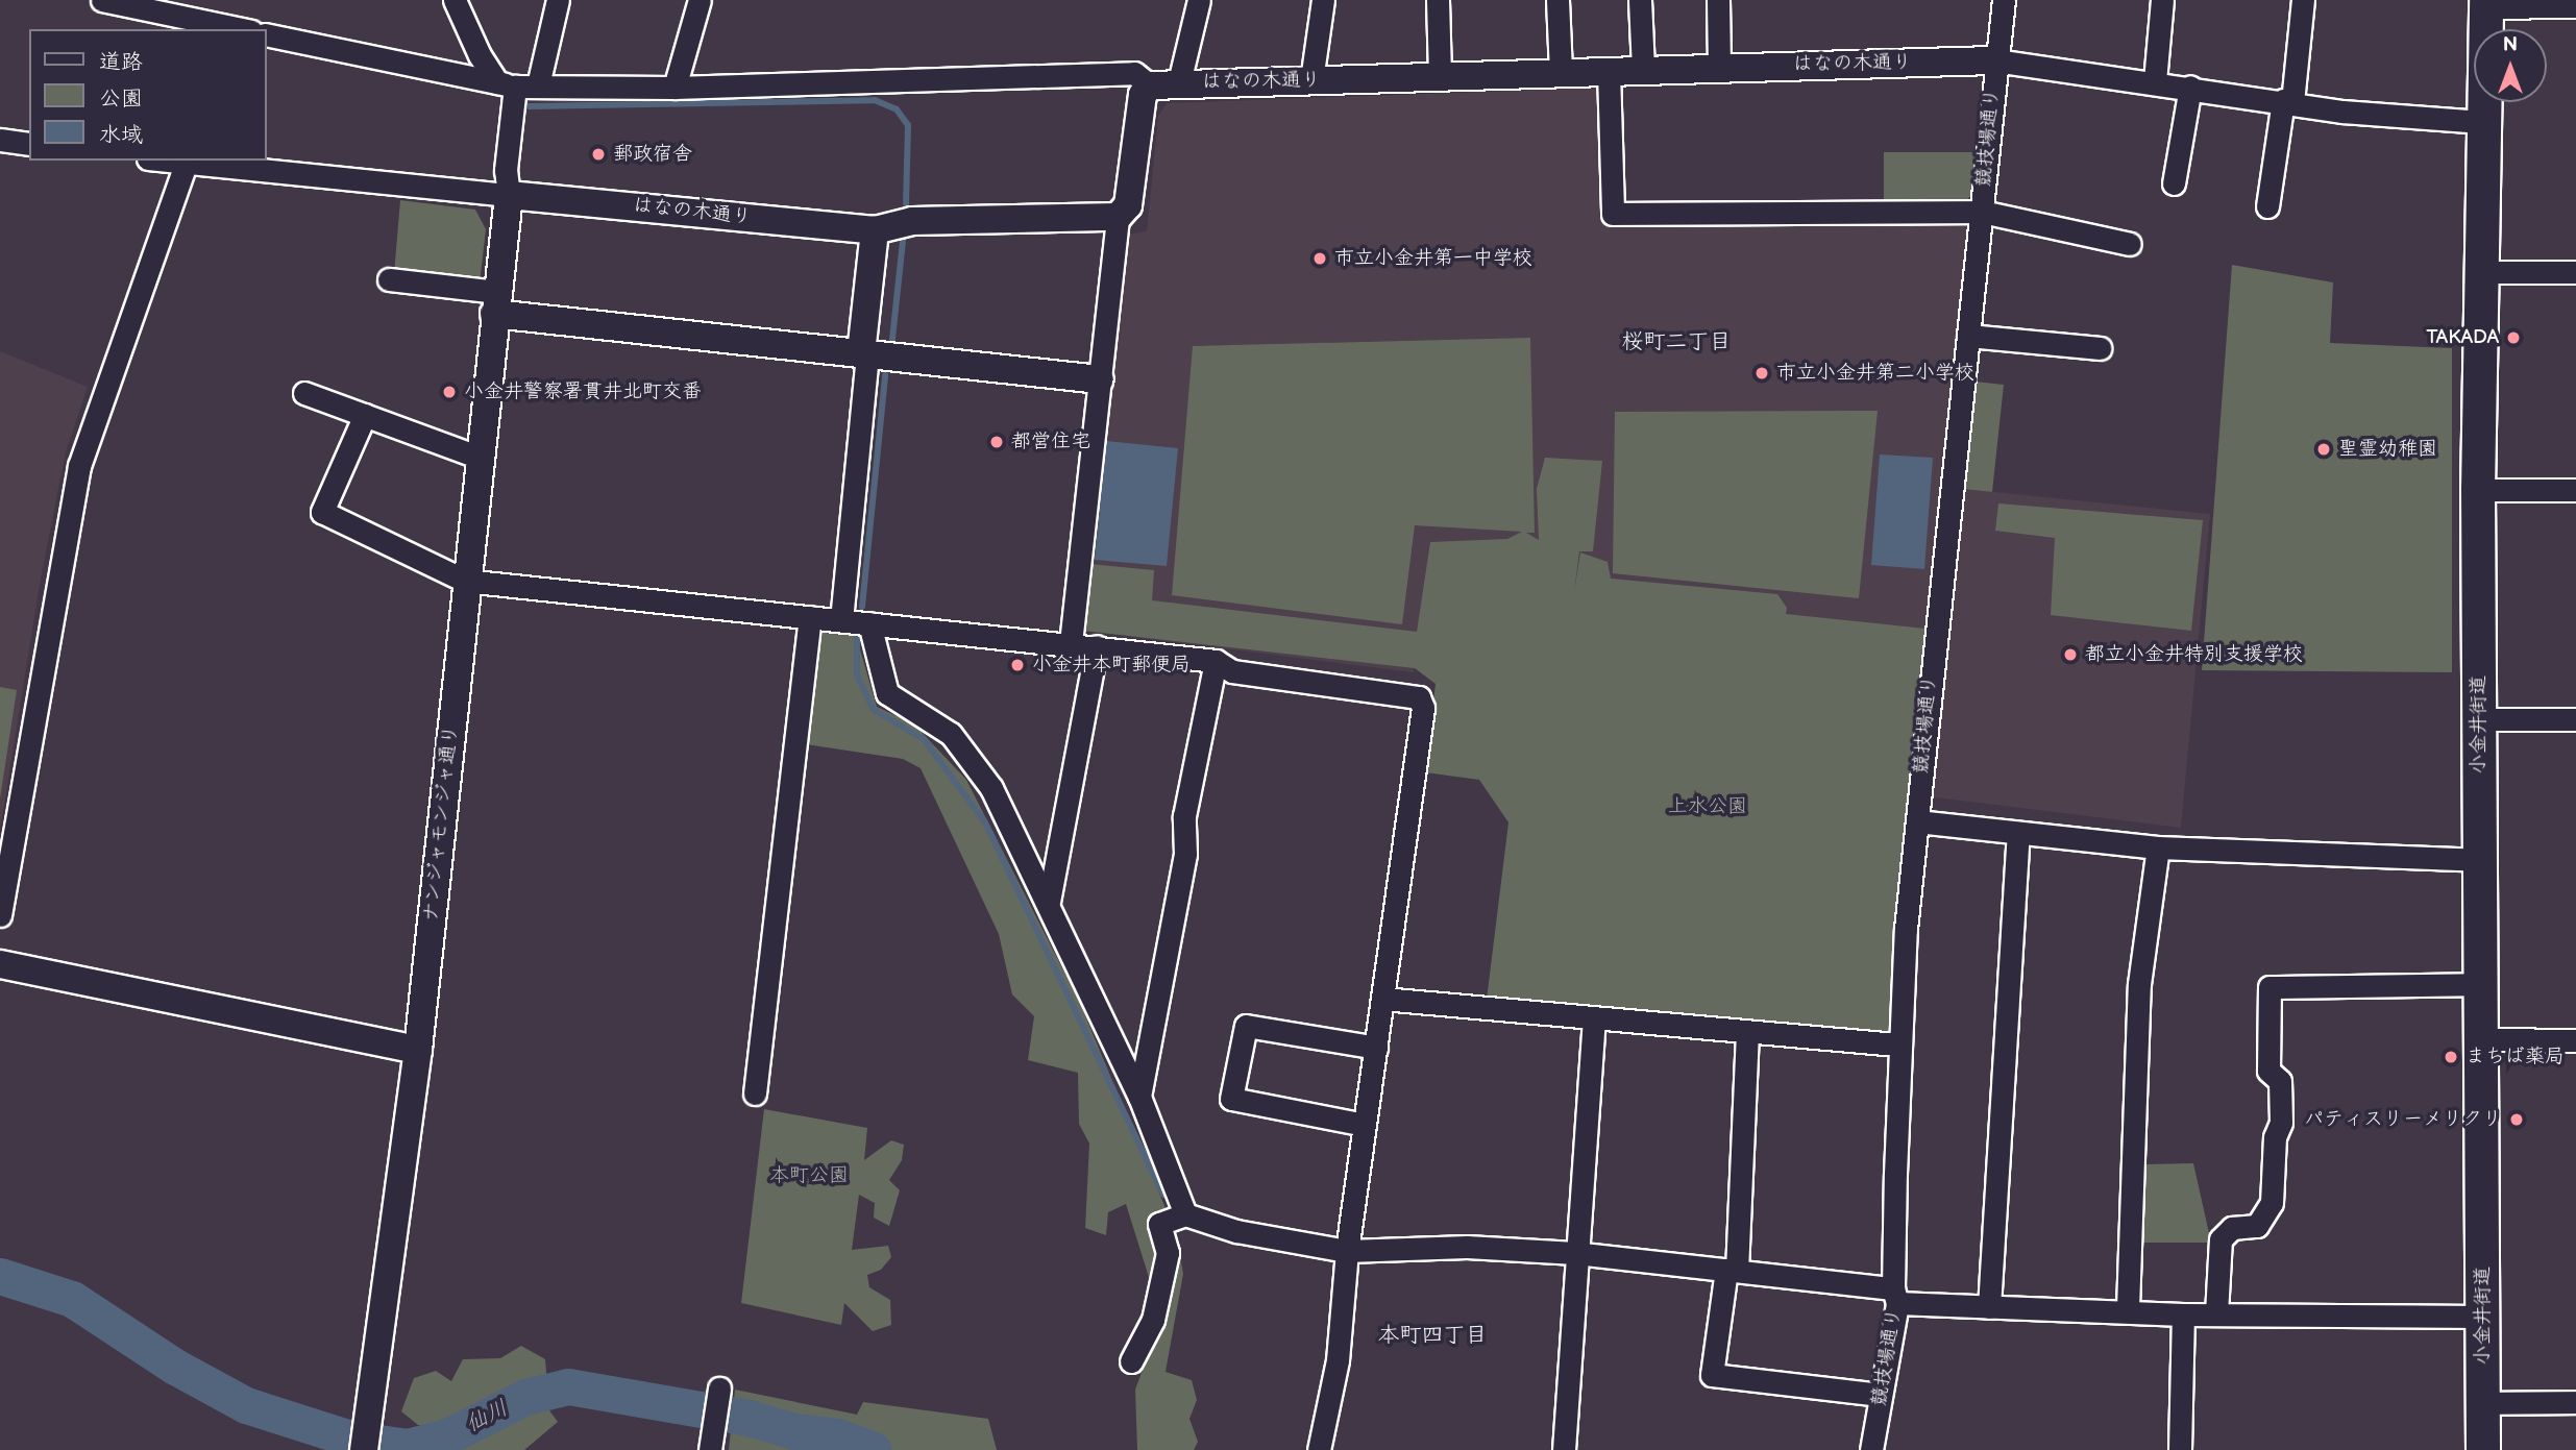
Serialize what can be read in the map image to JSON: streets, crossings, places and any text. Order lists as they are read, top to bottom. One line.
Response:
{"streets":{"main road":["小金井街道"],"street":["はなの木通り","競技場通り","ナンジャモンジャ通り"]},"crossings":[["はなの木通り","競技場通り"],["はなの木通り","小金井街道"],["はなの木通り","ナンジャモンジャ通り"]],"districts":["桜町二丁目","本町四丁目"],"water":["仙川"],"parks":["上水公園","本町公園"],"places":["郵政宿舎","市立小金井第一中学校","TAKADA","市立小金井第二小学校","小金井警察署貫井北町交番","都営住宅","聖霊幼稚園","都立小金井特別支援学校","小金井本町郵便局","まちば薬局","パティスリーメリクリ"],"legend":["道路","公園","水域"],"north":"top"}
